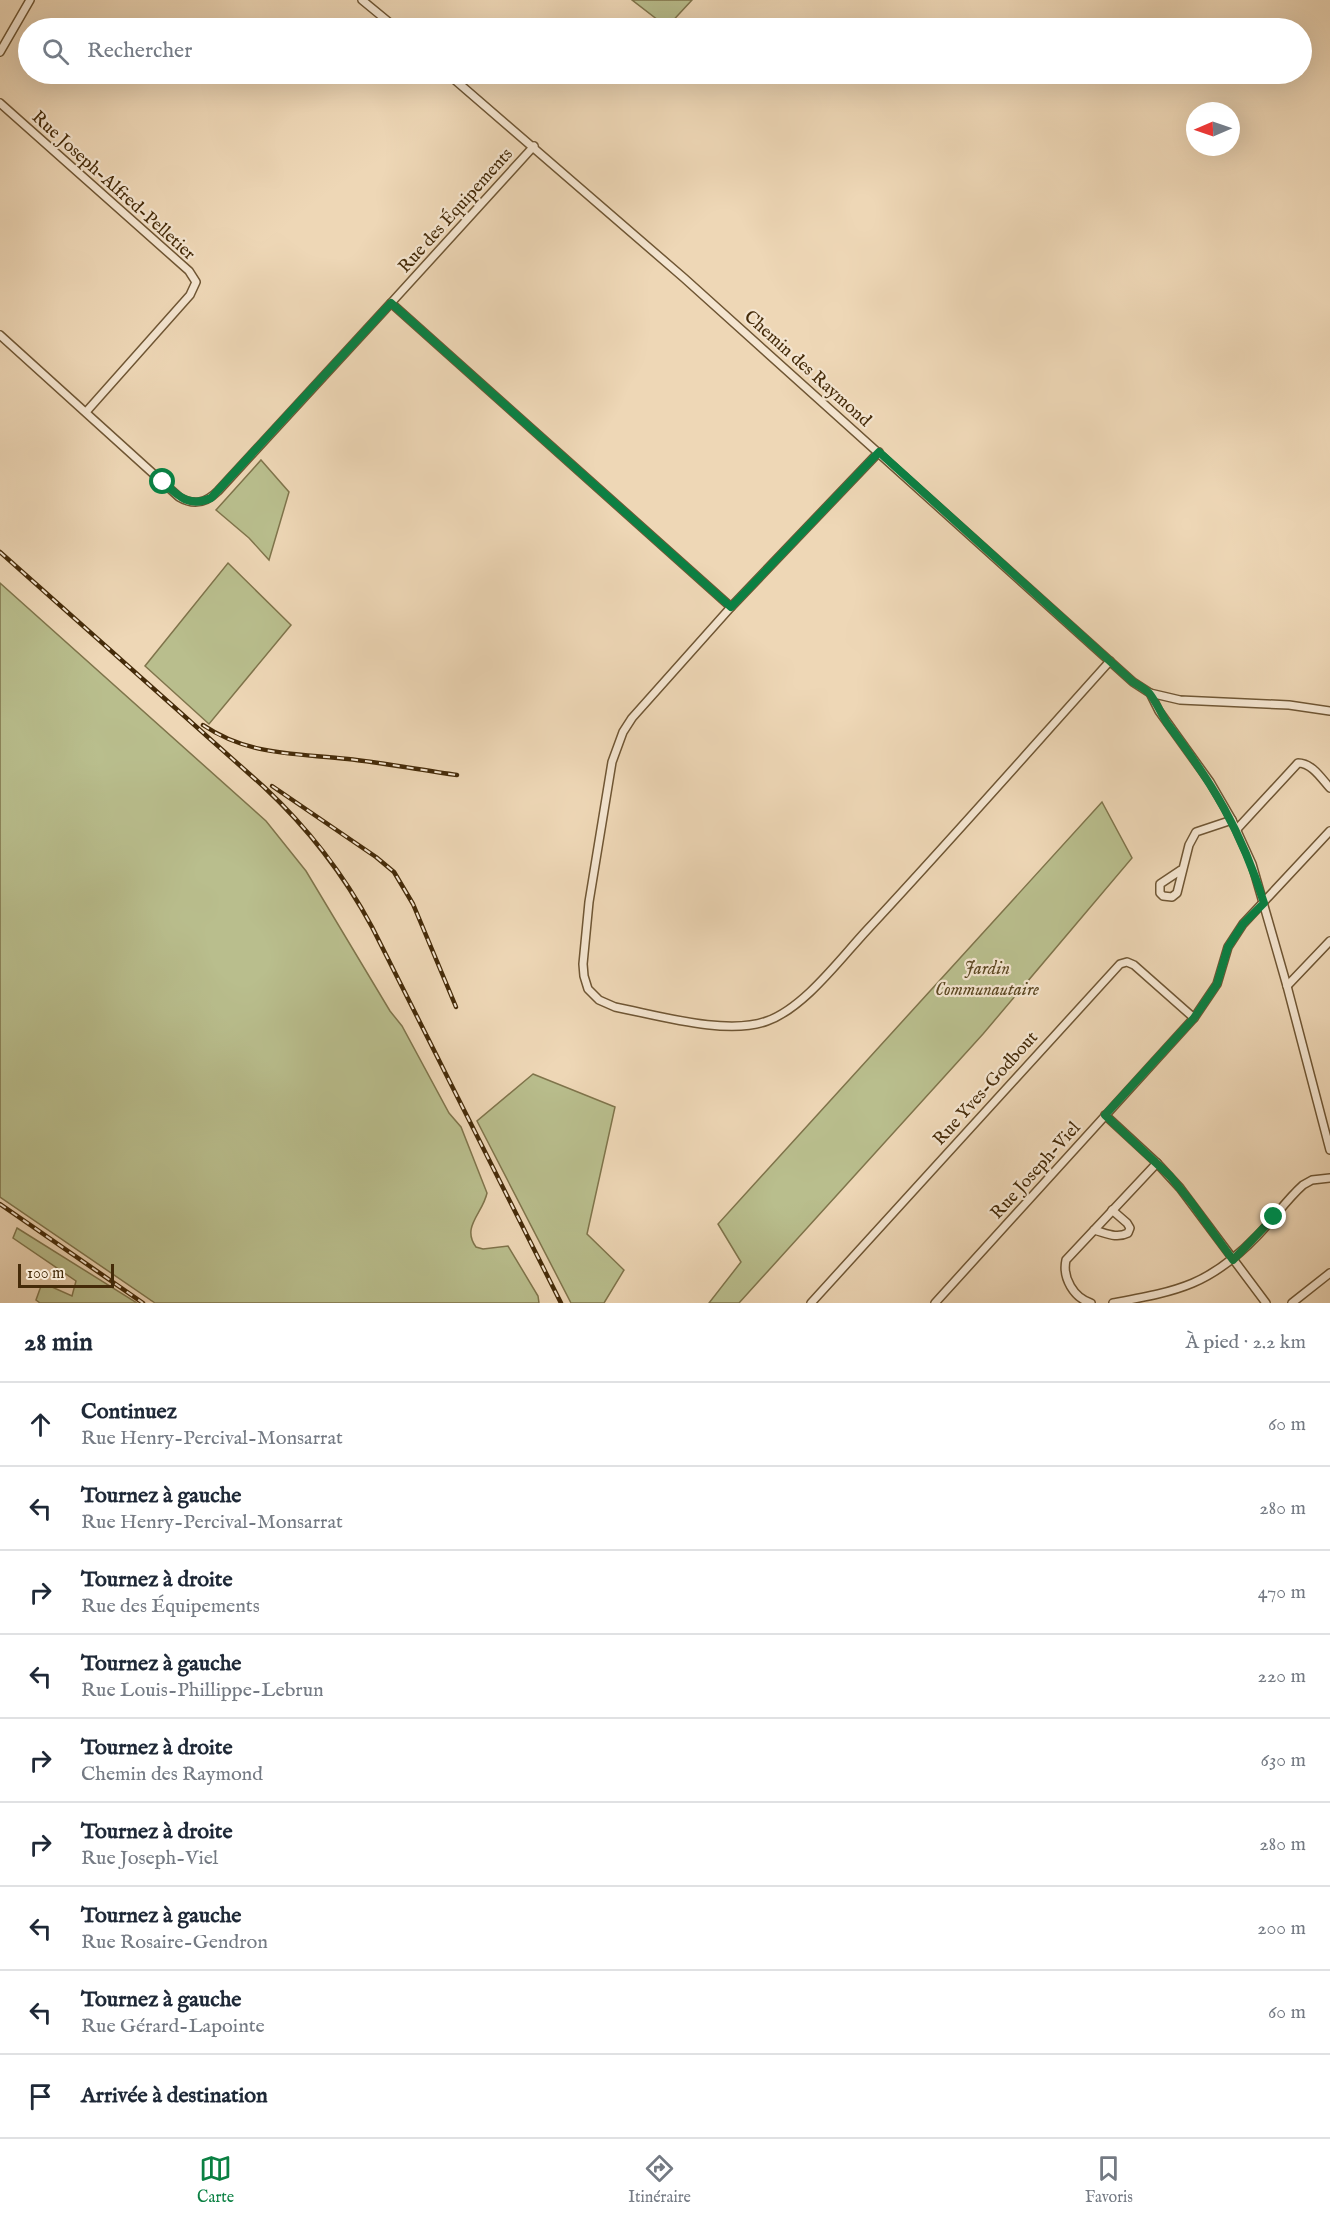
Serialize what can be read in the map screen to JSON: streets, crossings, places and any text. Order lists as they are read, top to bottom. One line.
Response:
{"streets":{"street":["Rue Joseph-Alfred-Pelletier","Rue des Équipements","Chemin des Raymond","Rue Yves-Godbout","Rue Joseph-Viel"]},"crossings":[["Rue Joseph-Alfred-Pelletier","Rue des Équipements"],["Rue des Équipements","Chemin des Raymond"],["Chemin des Raymond","Rue Joseph-Viel"],["Rue Yves-Godbout","Rue Joseph-Viel"]],"parks":["Jardin Communautaire"],"scale_bar":"100 m","north":"left","page":{"search":"Rechercher","scale":"100 m","heading":["28 min","À pied · 2.2 km"],"list":[["Continuez","Rue Henry-Percival-Monsarrat","60 m"],["Tournez à gauche","Rue Henry-Percival-Monsarrat","280 m"],["Tournez à droite","Rue des Équipements","470 m"],["Tournez à gauche","Rue Louis-Phillippe-Lebrun","220 m"],["Tournez à droite","Chemin des Raymond","630 m"],["Tournez à droite","Rue Joseph-Viel","280 m"],["Tournez à gauche","Rue Rosaire-Gendron","200 m"],["Tournez à gauche","Rue Gérard-Lapointe","60 m"],"Arrivée à destination"],"nav":["Carte","Itinéraire","Favoris"]}}
